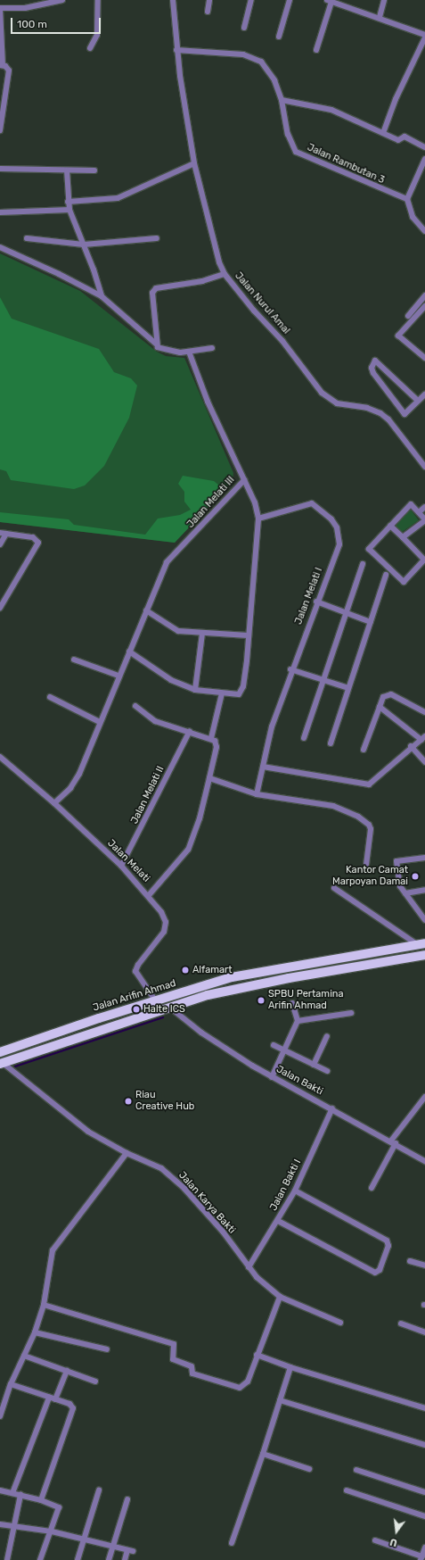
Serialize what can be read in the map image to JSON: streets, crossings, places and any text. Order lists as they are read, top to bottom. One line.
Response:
{"streets":{"main road":["Jalan Arifin Ahmad"],"street":["Jalan Rambutan 3","Jalan Nurul Amal","Jalan Melati III","Jalan Melati I","Jalan Melati II","Jalan Melati","Jalan Bakti","Jalan Bakti I","Jalan Karya Bakti"]},"crossings":[["Jalan Rambutan 3","Jalan Nurul Amal"],["Jalan Melati III","Jalan Melati"],["Jalan Melati II","Jalan Melati"],["Jalan Melati","Jalan Arifin Ahmad"],["Jalan Bakti","Jalan Bakti I"],["Jalan Bakti I","Jalan Karya Bakti"]],"places":["Kantor Camat Marpoyan Damai","Alfamart","SPBU Pertamina Arifin Ahmad","Halte ICS","Riau Creative Hub"],"scale_bar":"100 m","north":"bottom"}
